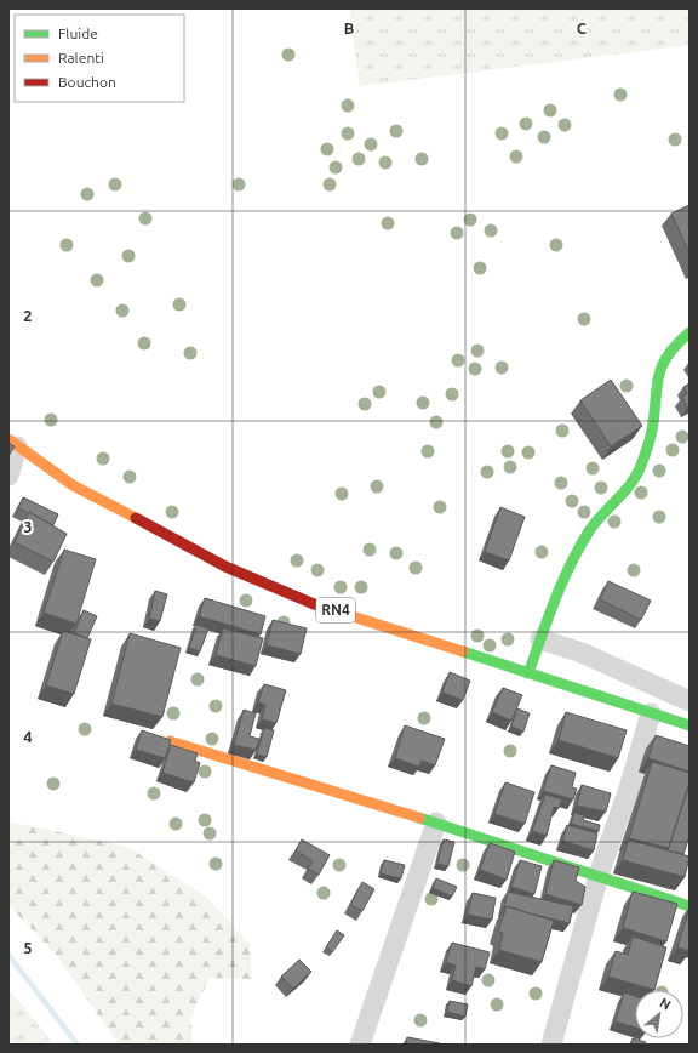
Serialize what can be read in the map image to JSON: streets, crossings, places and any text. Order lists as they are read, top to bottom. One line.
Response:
{"streets":{"main road":["RN4"]},"legend":["Fluide","Ralenti","Bouchon"],"north":"top right","grid":{"columns":["B","C"],"rows":["2","3","4","5"]}}
